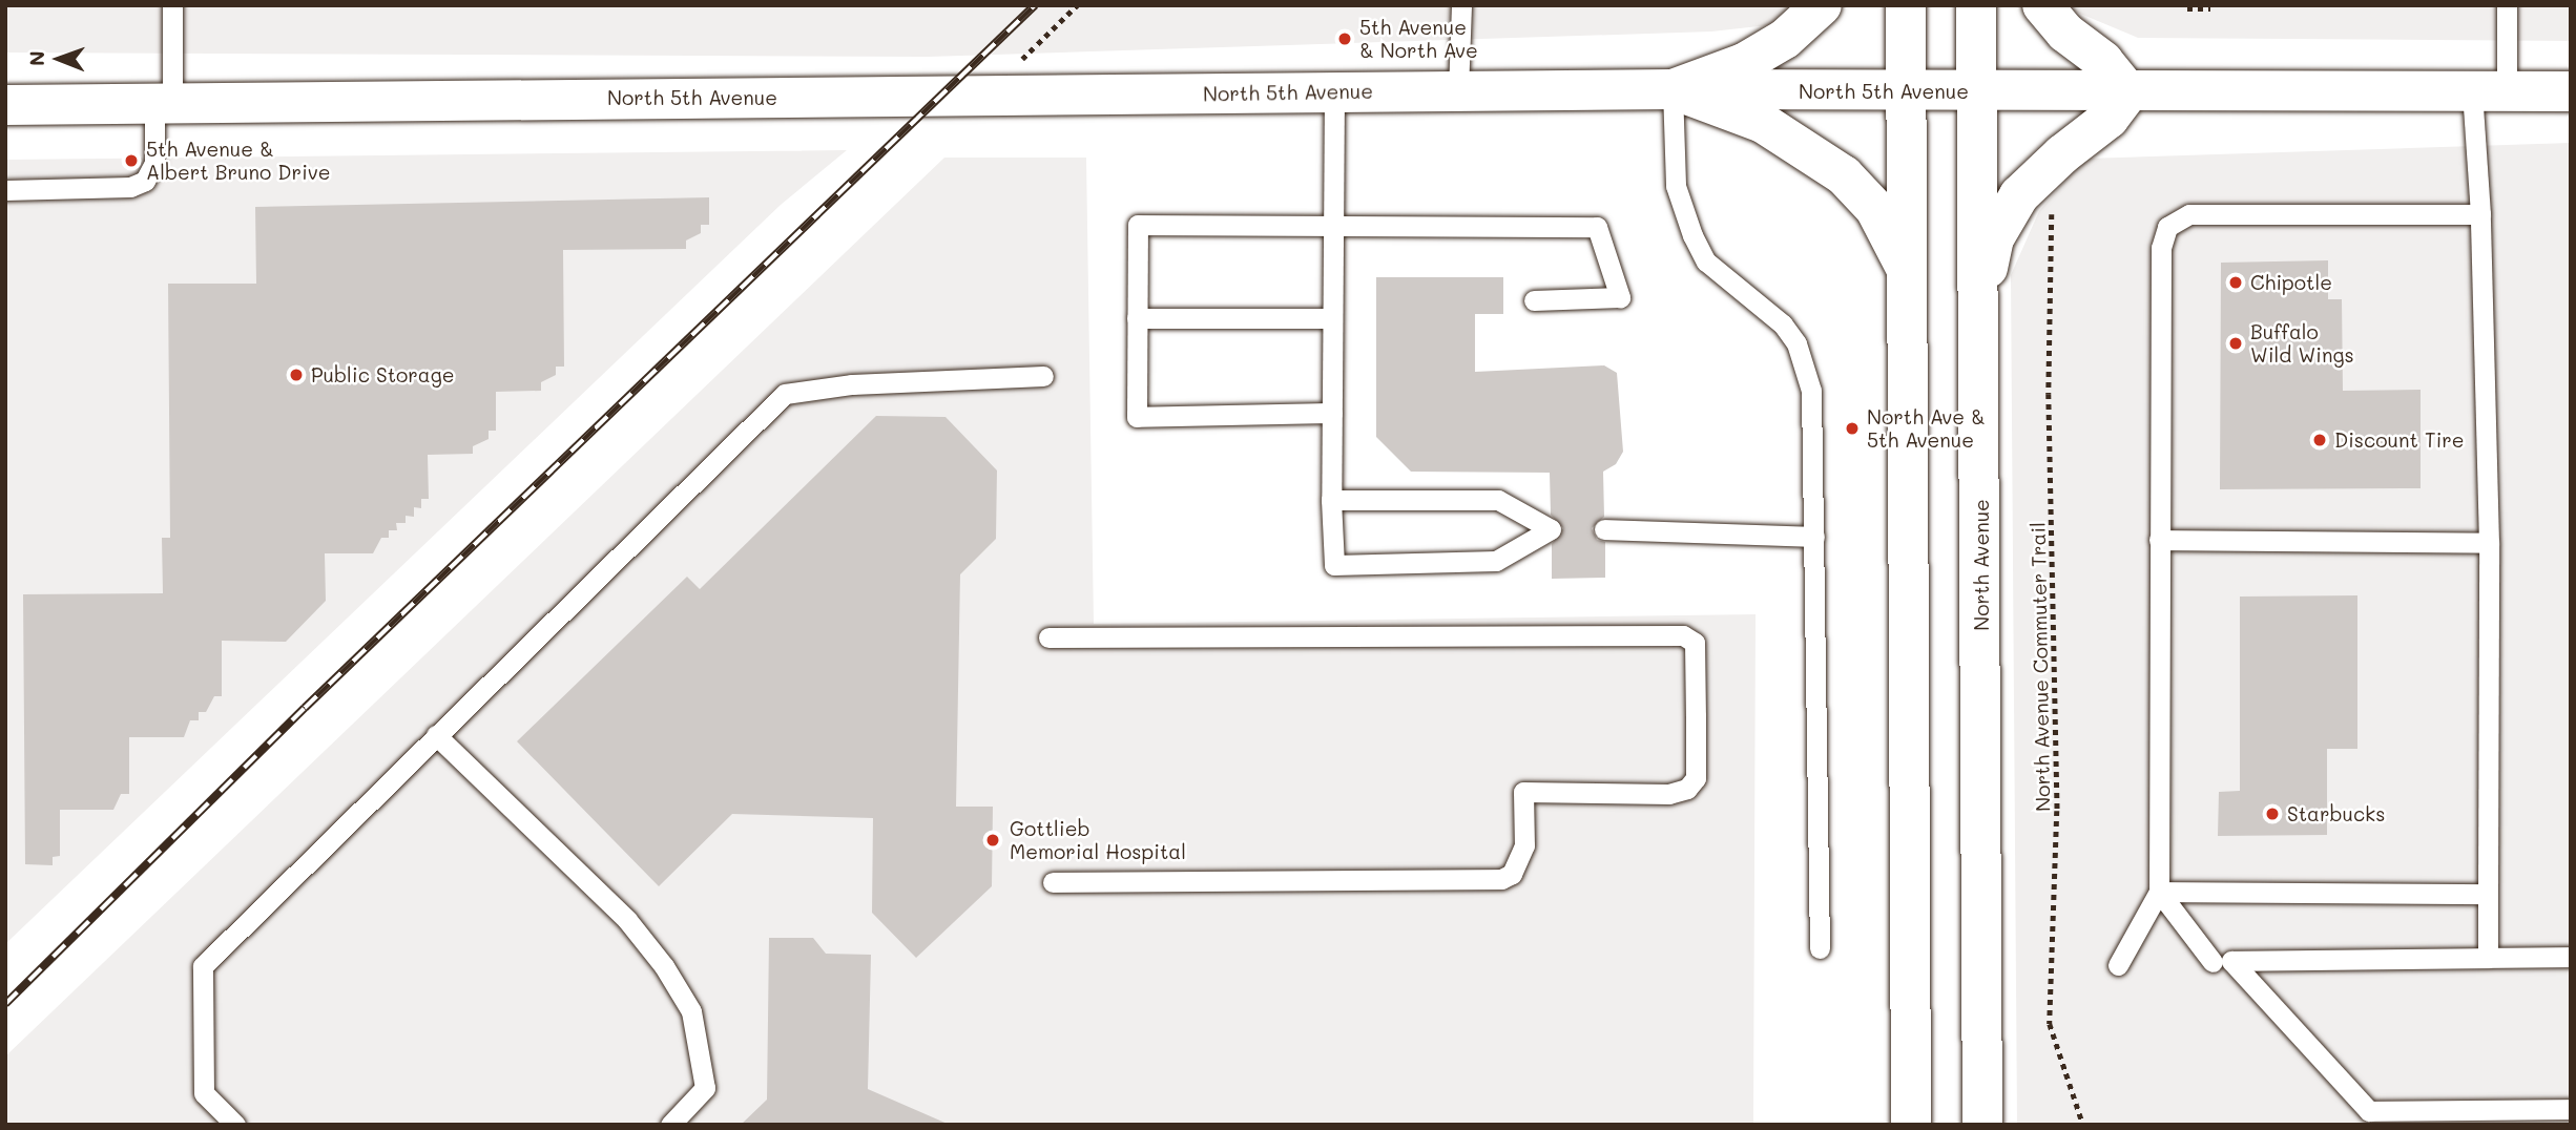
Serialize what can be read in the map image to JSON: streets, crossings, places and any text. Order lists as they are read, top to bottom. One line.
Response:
{"streets":{"main road":["North 5th Avenue","North Avenue"],"path":["North Avenue Commuter Trail"]},"crossings":[["North 5th Avenue","North Avenue"]],"places":["5th Avenue & North Ave","5th Avenue & Albert Bruno Drive","Chipotle","Buffalo Wild Wings","Public Storage","North Ave & 5th Avenue","Discount Tire","Starbucks","Gottlieb Memorial Hospital"],"north":"left"}
